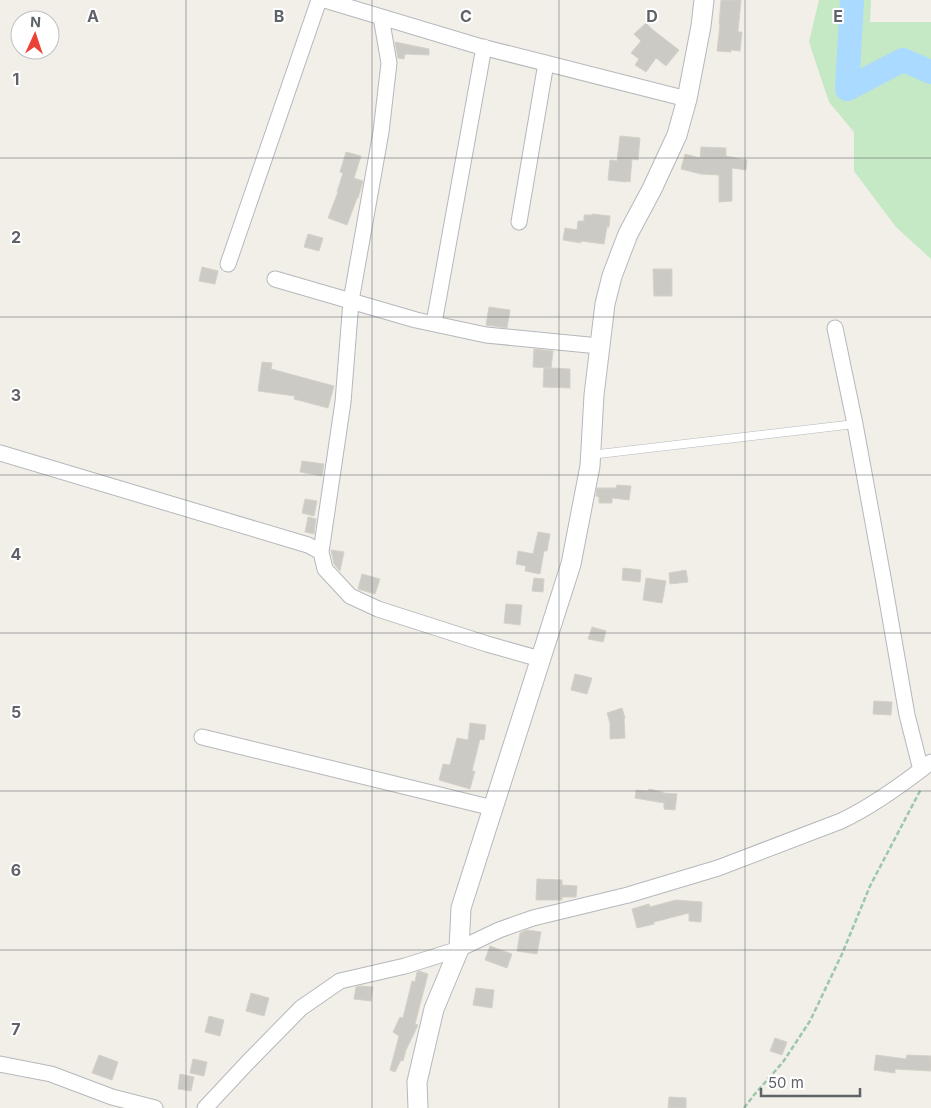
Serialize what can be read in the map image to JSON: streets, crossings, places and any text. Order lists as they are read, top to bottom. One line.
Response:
{"scale_bar":"50 m","north":"top","grid":{"columns":["A","B","C","D","E"],"rows":["1","2","3","4","5","6","7"]}}
